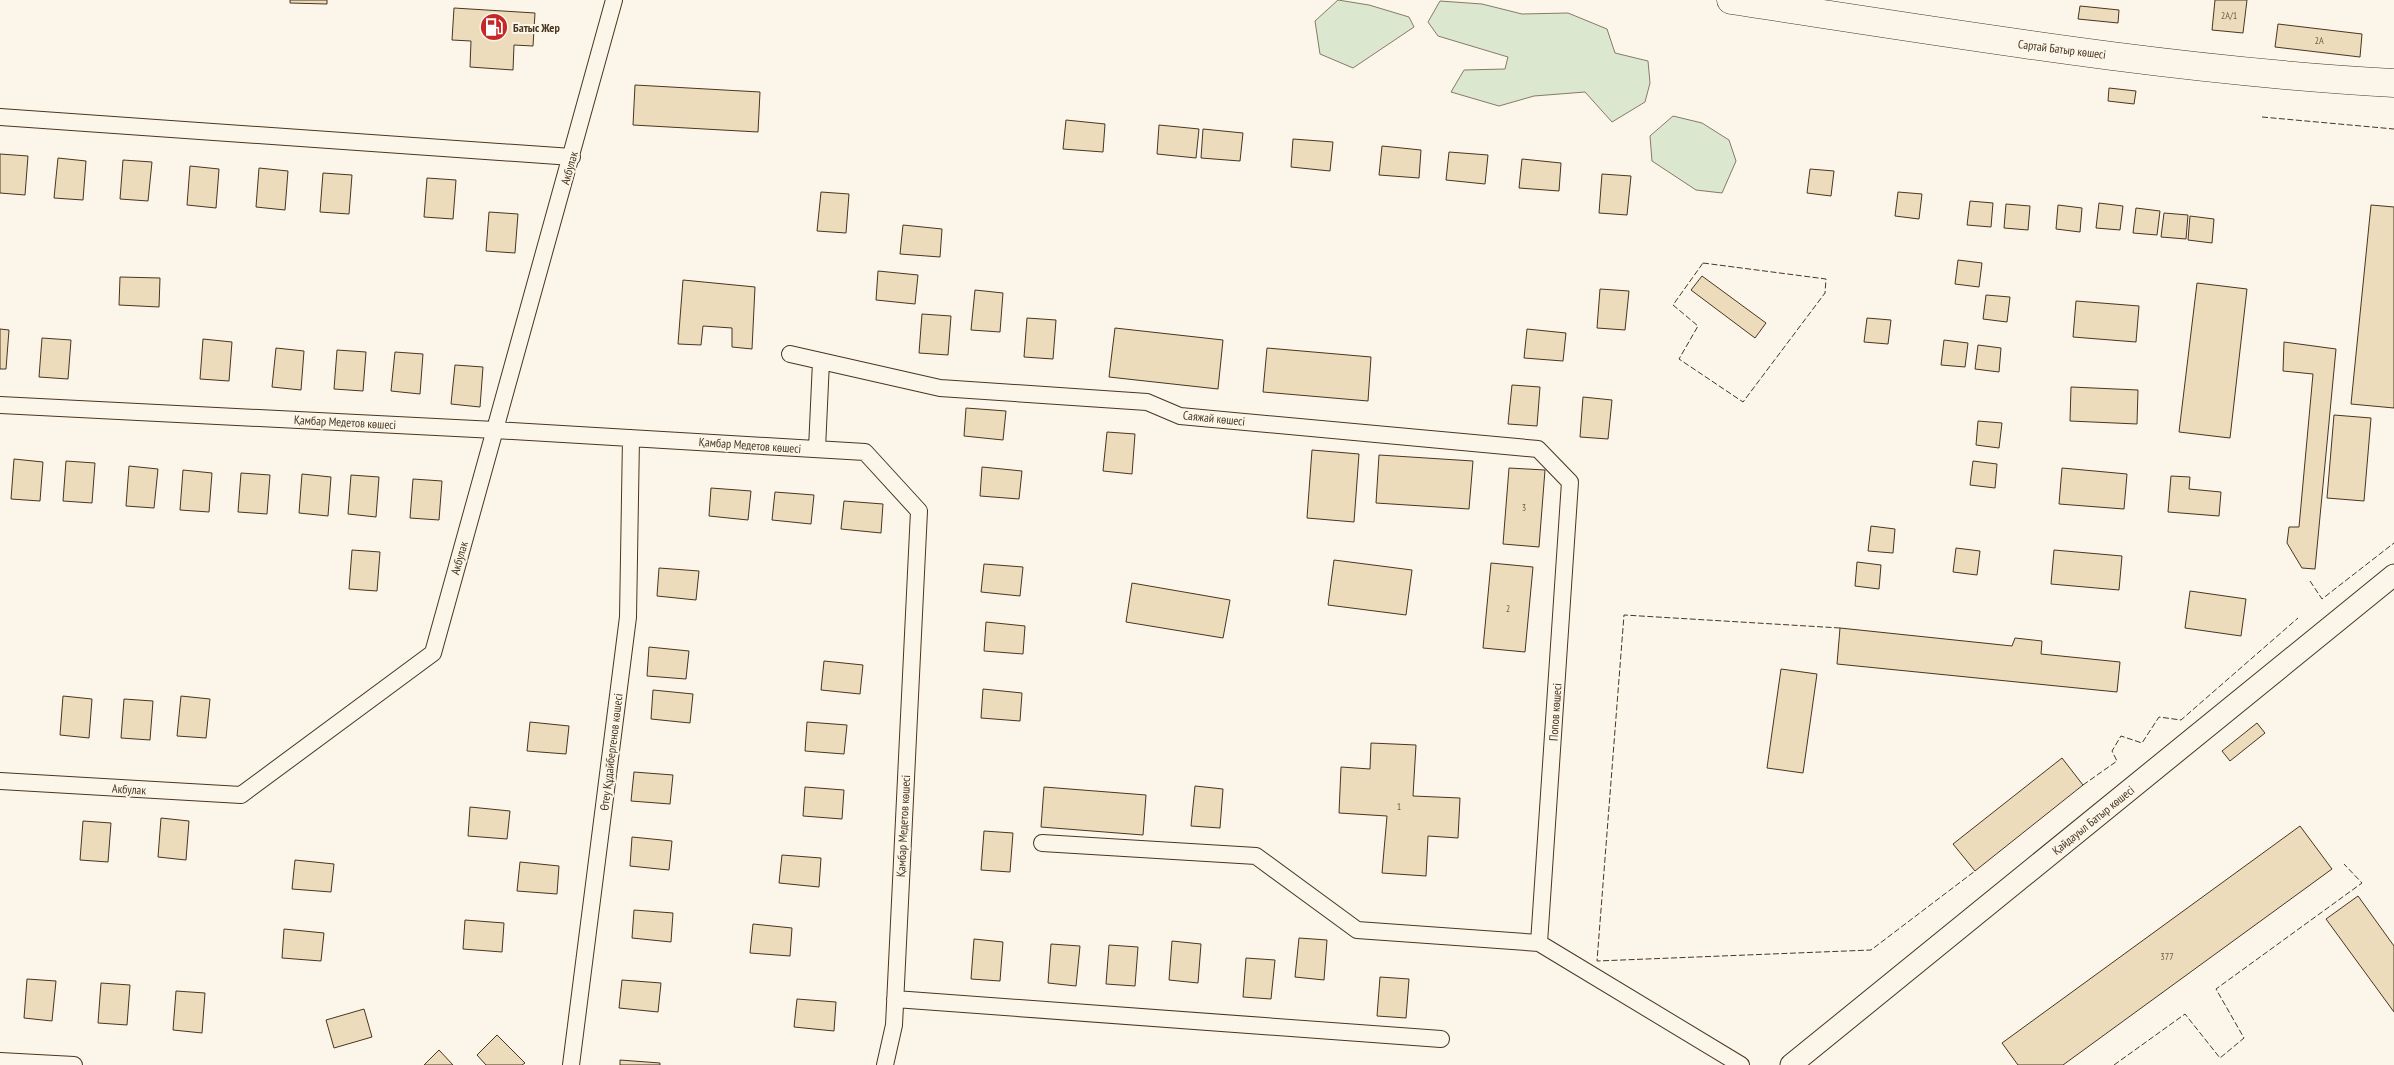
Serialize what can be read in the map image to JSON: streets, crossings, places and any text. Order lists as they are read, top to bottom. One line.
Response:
{"streets":{"highway":["Сартай Батыр көшесі"],"street":["Акбулак","Саяжай көшесі","Қамбар Медетов көшесі","Попов көшесі","Өтеу Құдайбергенов көшесі","Қайдауыл Батыр көшесі"]},"crossings":[["Акбулак","Қамбар Медетов көшесі"],["Саяжай көшесі","Попов көшесі"],["Қамбар Медетов көшесі","Өтеу Құдайбергенов көшесі"]],"places":{"fuel station":["Батыс Жер"]},"house_numbers":["2А/1","2А","3","2","1","377"]}
